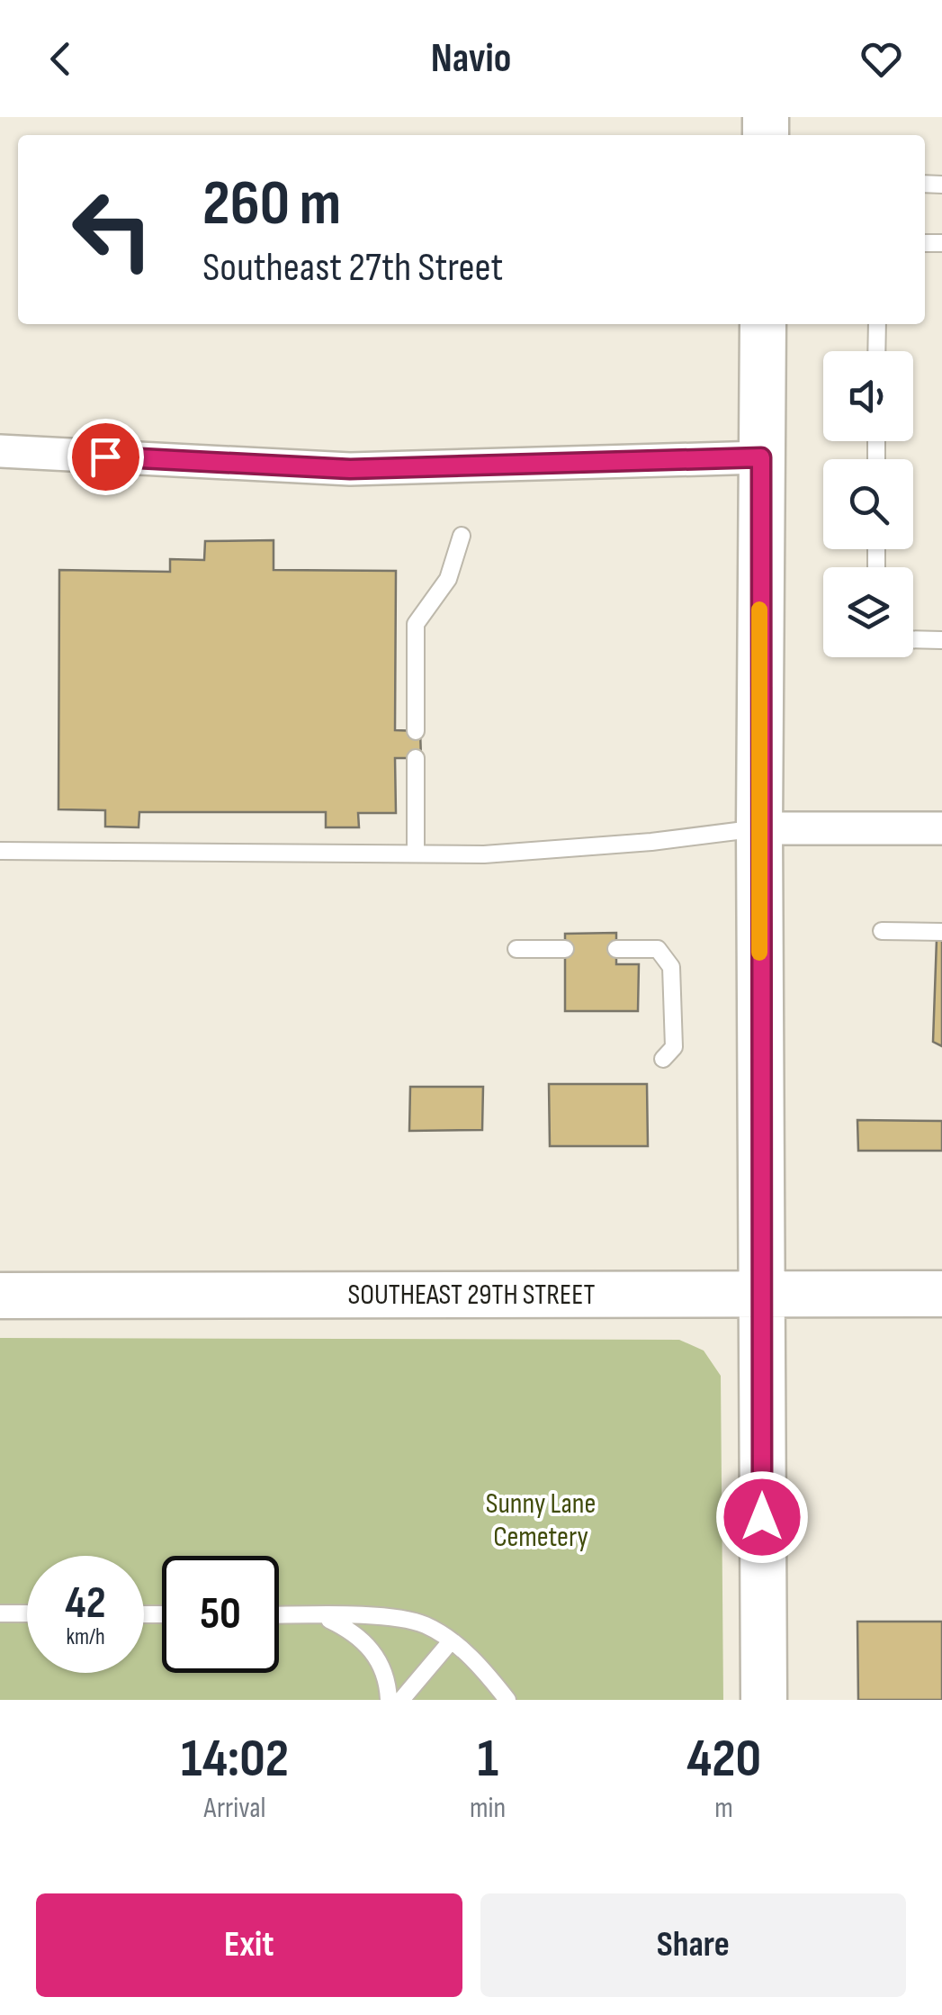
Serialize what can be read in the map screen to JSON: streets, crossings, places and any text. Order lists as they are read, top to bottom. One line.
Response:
{"streets":{"main road":["SOUTHEAST 29TH STREET"]},"parks":["Sunny Lane Cemetery"],"page":{"header":"Navio","turn":["260 m","Southeast 27th Street"],"speed":"42 km/h","limit":"50","eta":["14:02","Arrival","1","min","420","m"],"buttons":["Exit","Share"]}}
